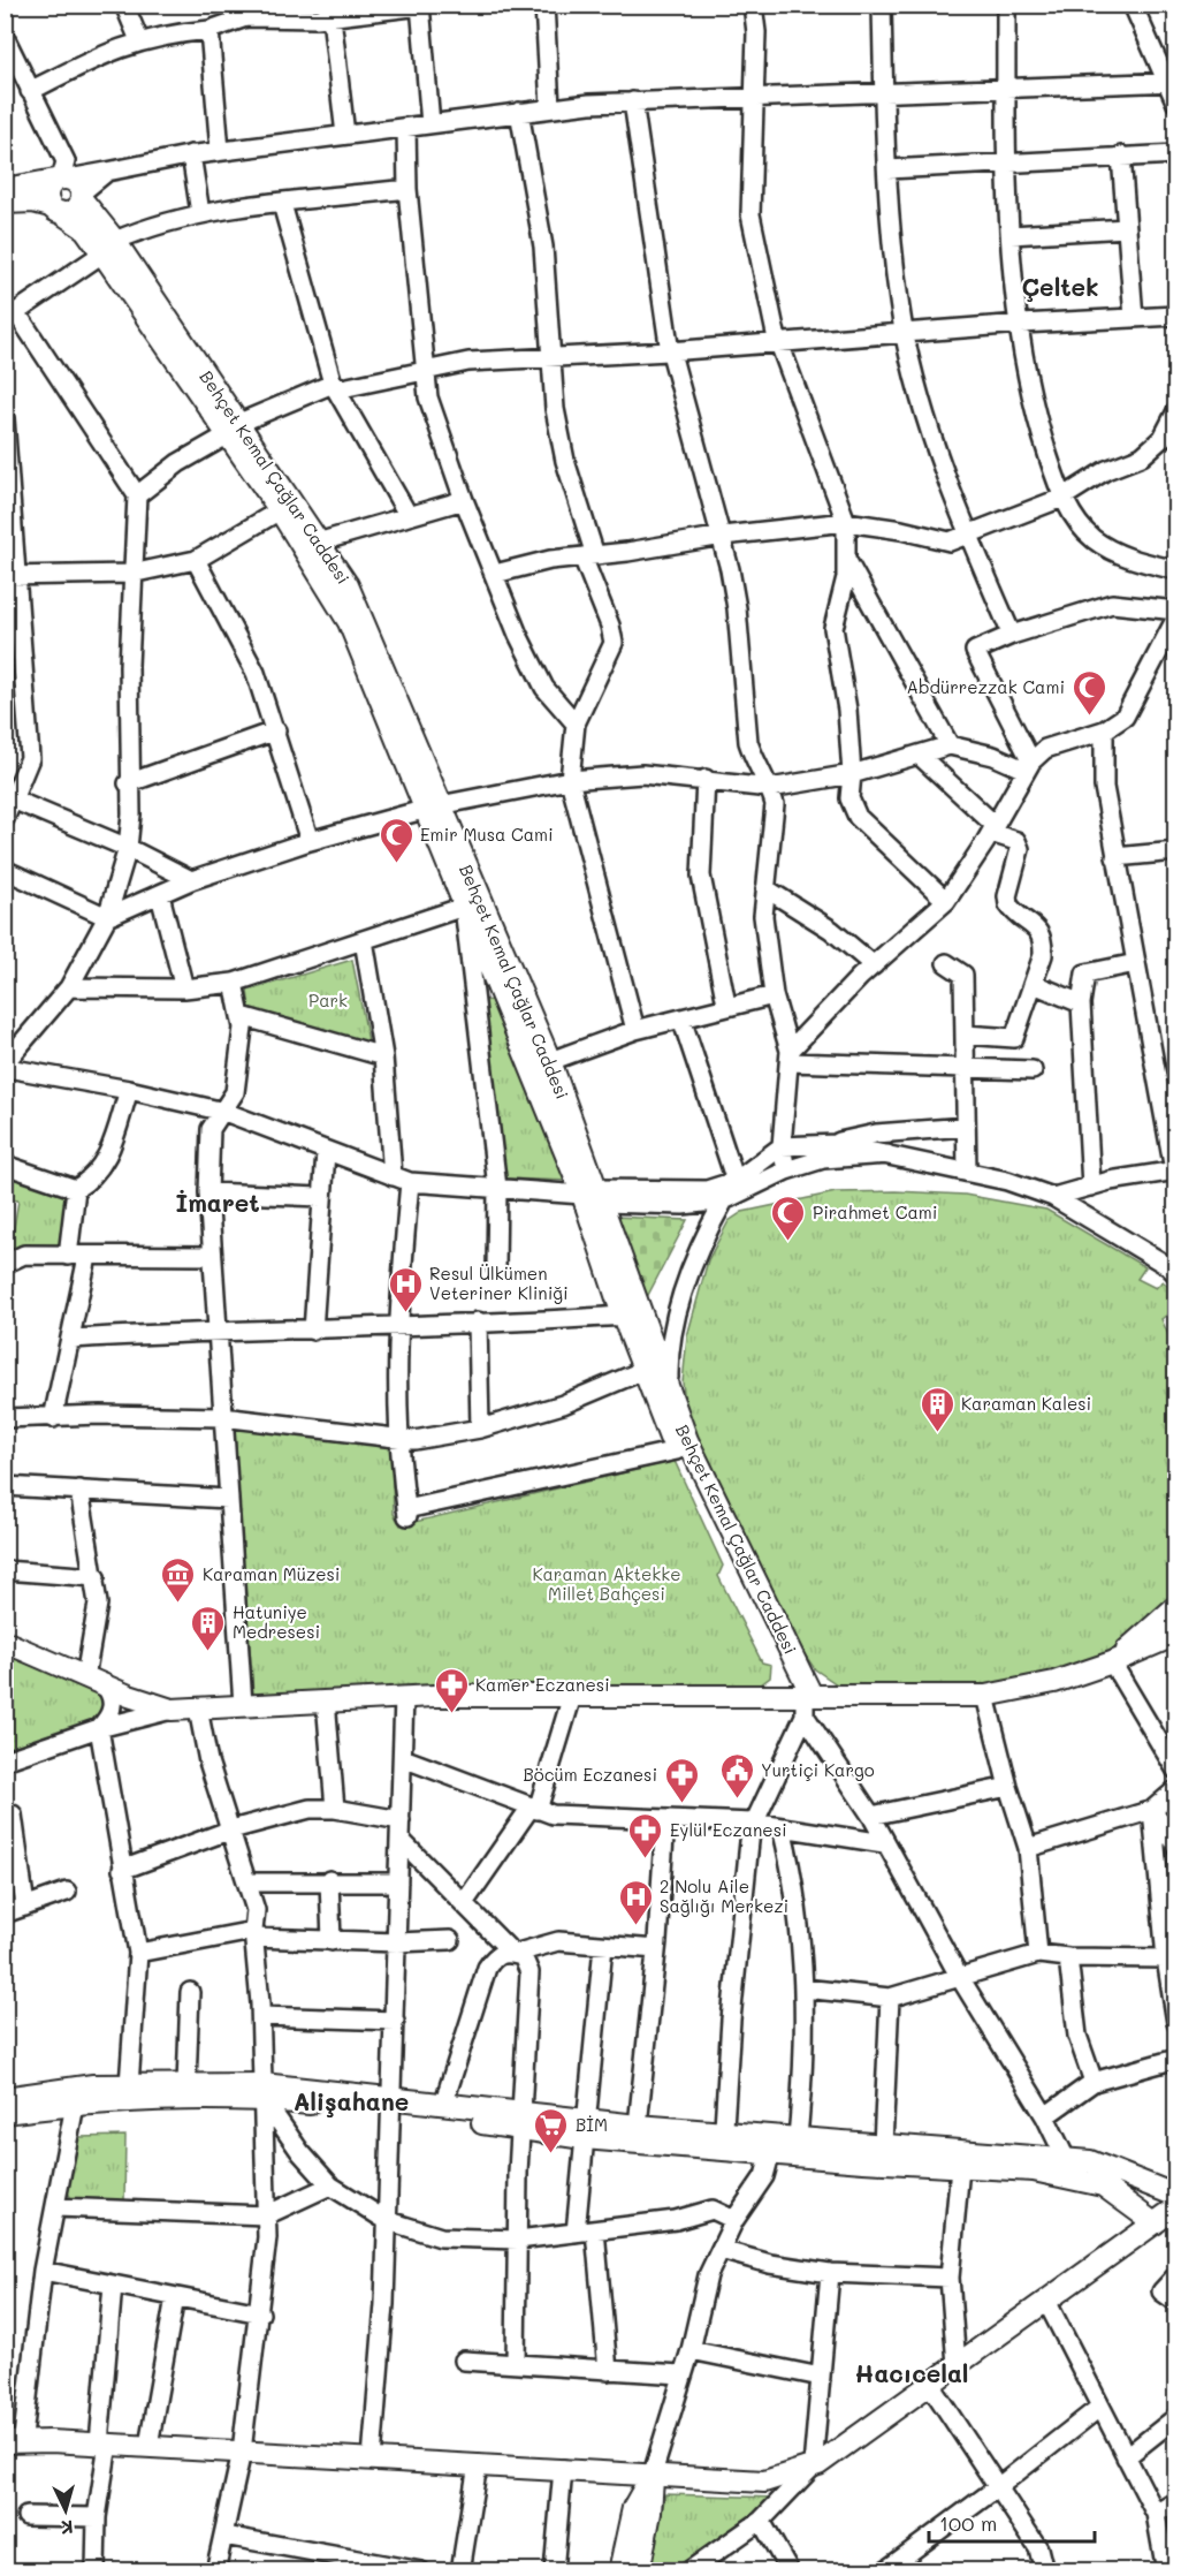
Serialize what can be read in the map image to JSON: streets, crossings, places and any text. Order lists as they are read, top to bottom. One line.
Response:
{"streets":{"main road":["Behçet Kemal Çağlar Caddesi"]},"districts":["Çeltek","İmaret","Alişahane","Hacıcelal"],"parks":["Park","Karaman Aktekke Millet Bahçesi"],"places":{"mosque":["Abdürrezzak Cami","Emir Musa Cami","Pirahmet Cami"],"hospital":["Resul Ülkümen Veteriner Kliniği","2 Nolu Aile Sağlığı Merkezi"],"building":["Karaman Kalesi","Hatuniye Medresesi"],"museum":["Karaman Müzesi"],"pharmacy":["Kamer Eczanesi","Böcüm Eczanesi","Eylül Eczanesi"],"public building":["Yurtiçi Kargo"],"supermarket":["BİM"]},"scale_bar":"100 m","north":"bottom"}
